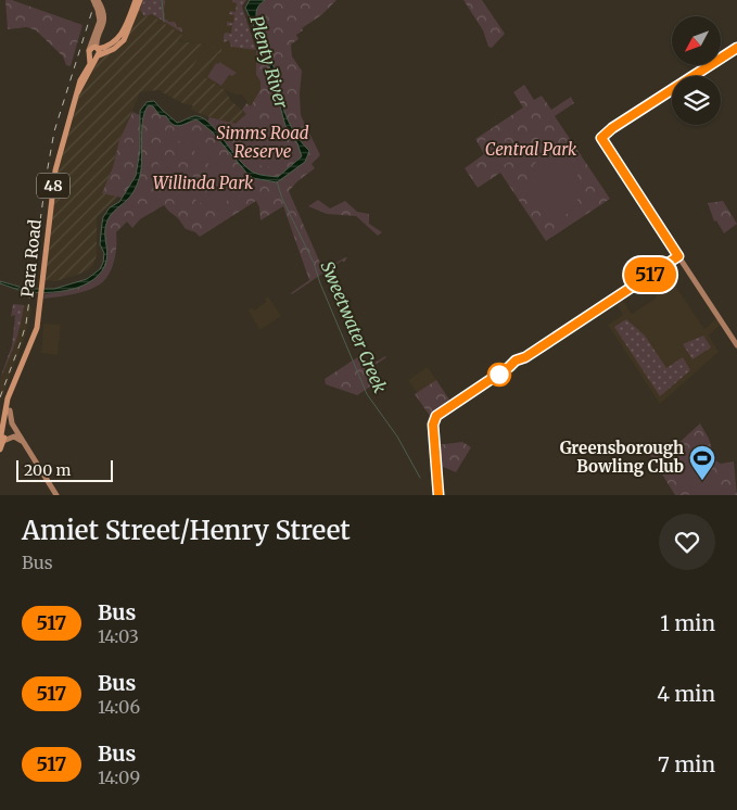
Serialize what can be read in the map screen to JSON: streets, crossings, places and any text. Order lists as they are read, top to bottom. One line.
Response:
{"streets":{"main road":["48","Para Road"]},"crossings":[["48","Para Road"]],"water":["Plenty River","Sweetwater Creek"],"parks":["Simms Road Reserve","Central Park","Willinda Park"],"places":{"sports":["Greensborough Bowling Club"]},"lines":["bus line 517"],"scale_bar":"200 m","north":"bottom left","page":{"on_map":"517","scale":"200 m","heading":["Amiet Street/Henry Street","Bus"],"list":[{"mark":"517","name":"Bus","note":"14:03","value":"1 min"},{"mark":"517","name":"Bus","note":"14:06","value":"4 min"},{"mark":"517","name":"Bus","note":"14:09","value":"7 min"}]}}
